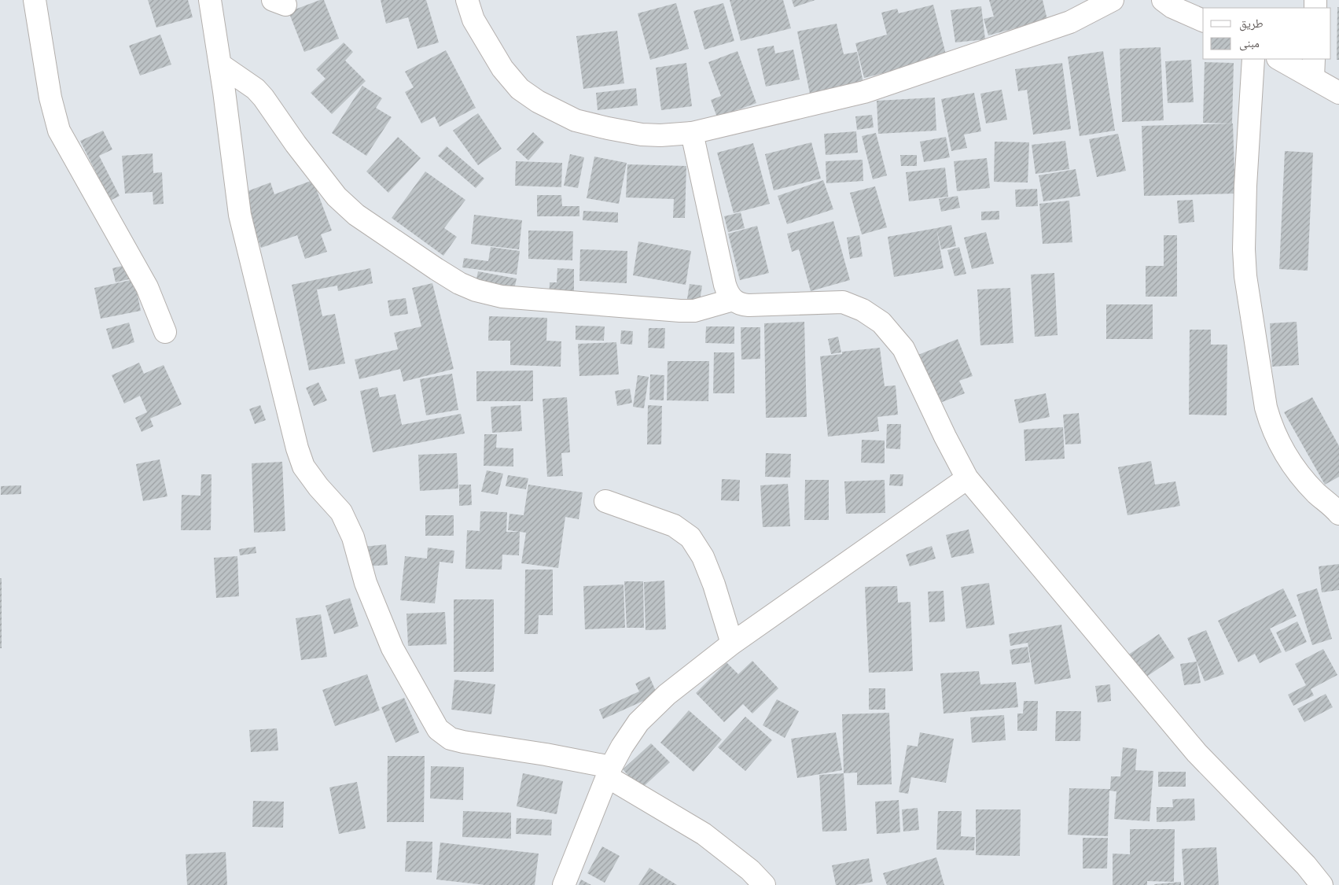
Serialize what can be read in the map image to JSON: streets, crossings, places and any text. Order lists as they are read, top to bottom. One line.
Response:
{"legend":["طريق","مبنى"]}
